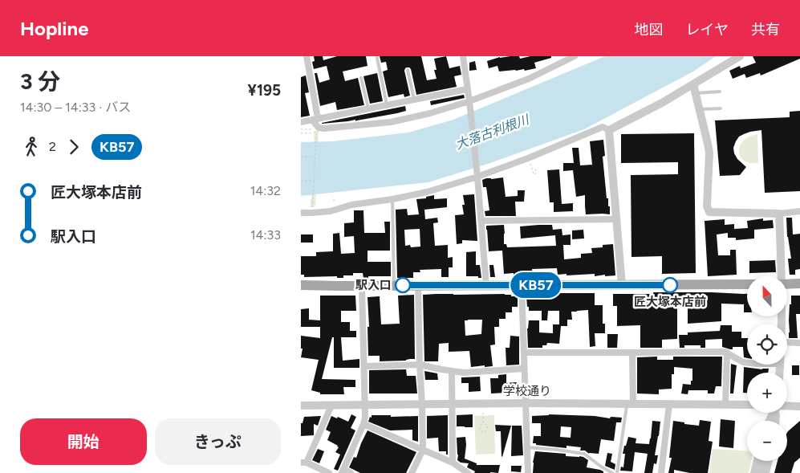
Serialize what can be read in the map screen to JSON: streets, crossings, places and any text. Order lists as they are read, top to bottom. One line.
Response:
{"streets":{"street":["学校通り"]},"water":["大落古利根川"],"places":["駅入口","匠大塚本店前"],"lines":["bus line KB57"],"north":"top","page":{"header":"Hopline","nav":["地図","レイヤ","共有"],"heading":["3 分","14:30 – 14:33 · バス","¥195"],"on_map":"KB57","legs":["2","KB57"],"list":[{"name":"匠大塚本店前","value":"14:32"},{"name":"駅入口","value":"14:33"}],"map_buttons":["+","−"],"buttons":["開始","きっぷ"]}}
